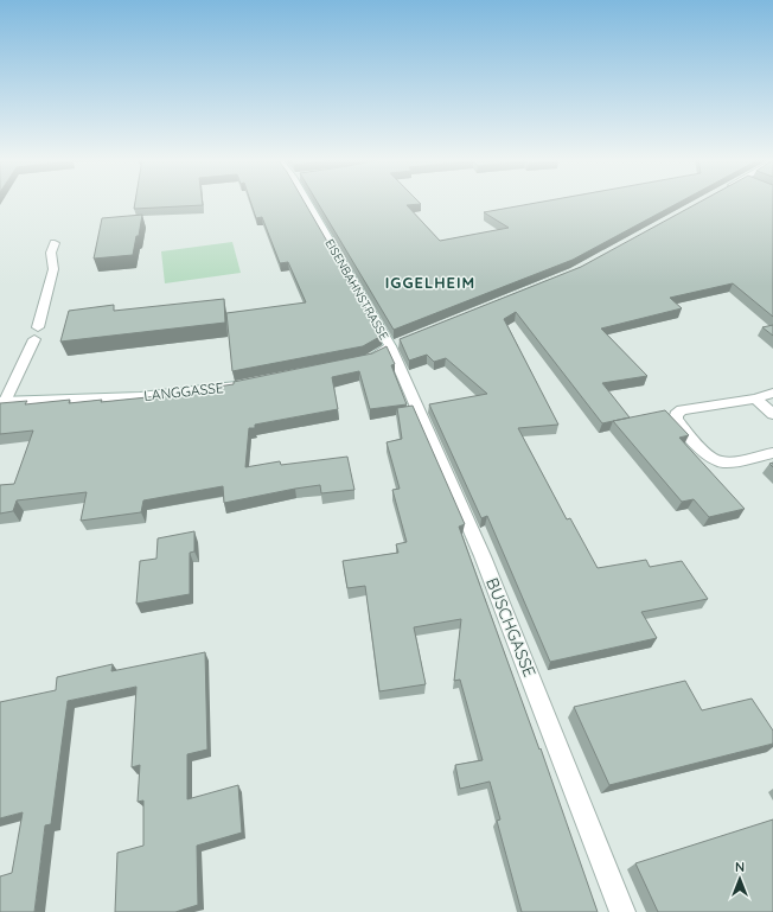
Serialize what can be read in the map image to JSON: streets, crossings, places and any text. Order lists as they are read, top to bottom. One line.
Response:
{"streets":{"street":["EISENBAHNSTRASSE","LANGGASSE","BUSCHGASSE"]},"crossings":[["EISENBAHNSTRASSE","BUSCHGASSE"]],"districts":["IGGELHEIM"],"north":"top"}
